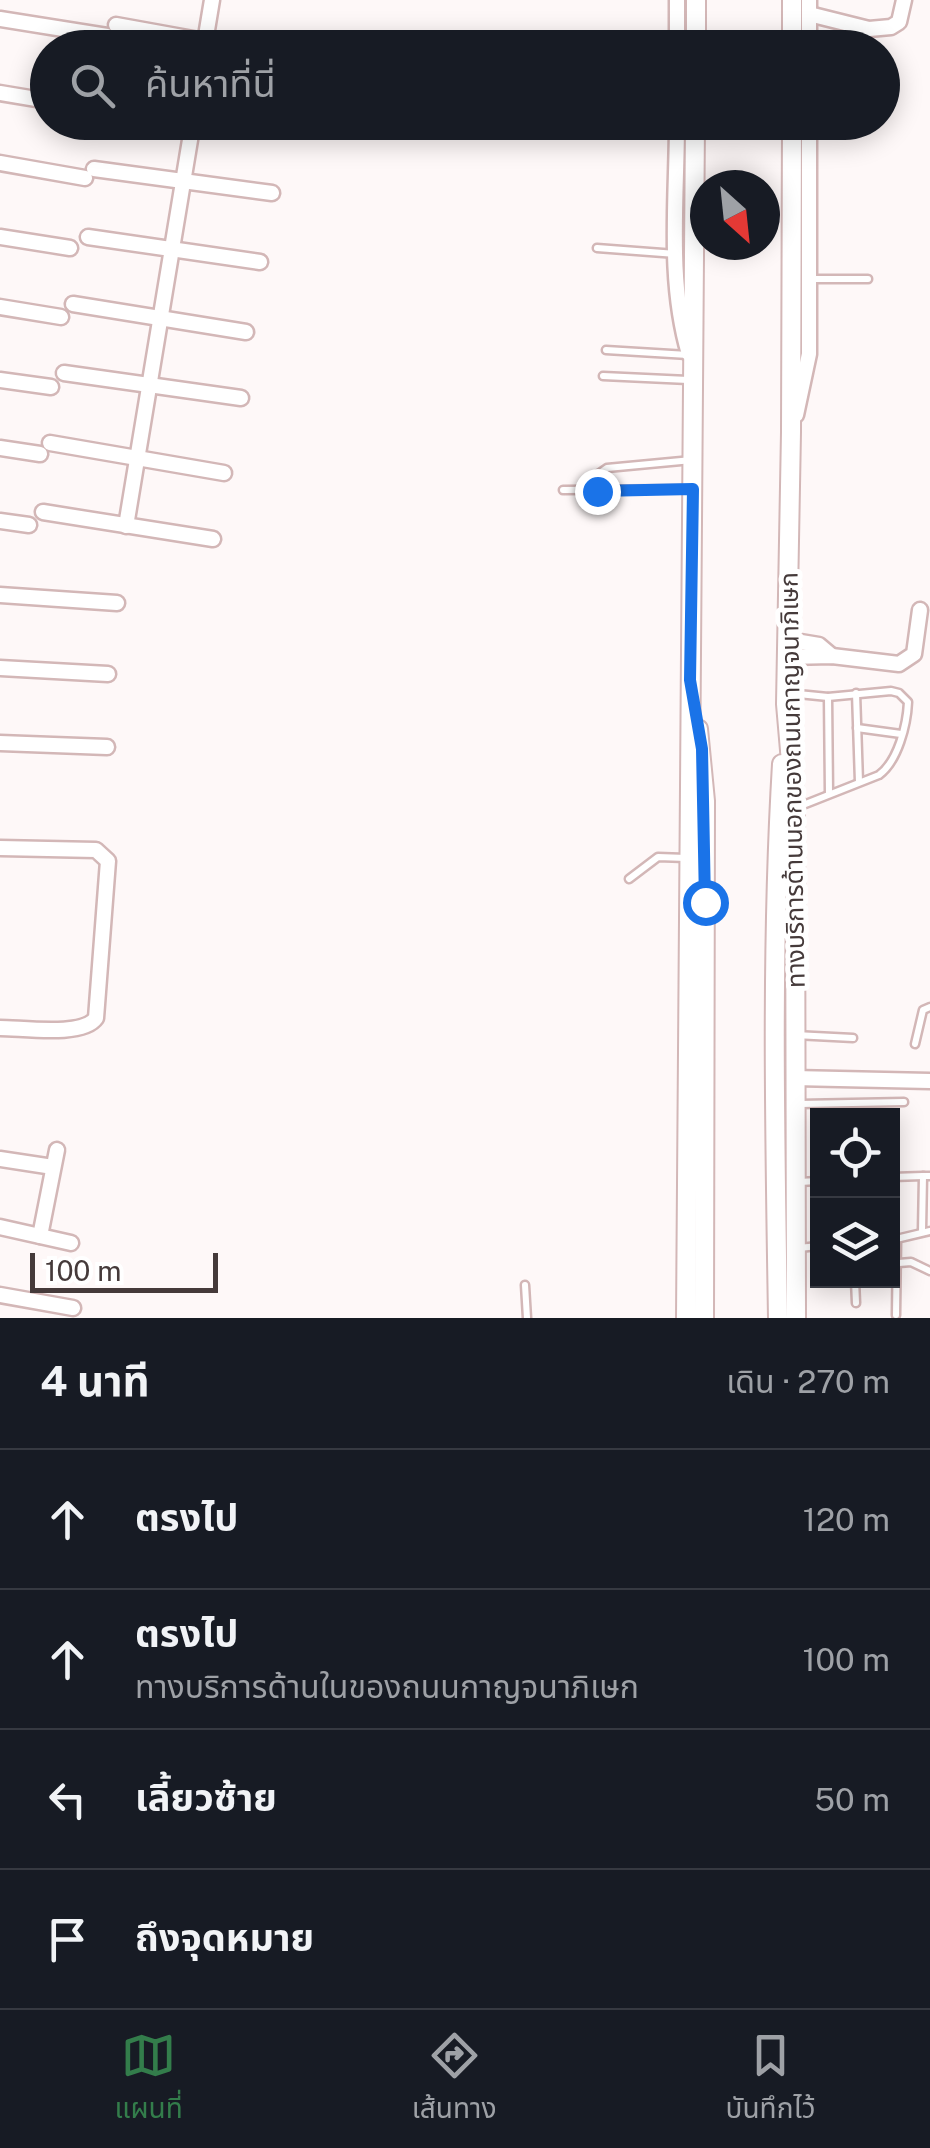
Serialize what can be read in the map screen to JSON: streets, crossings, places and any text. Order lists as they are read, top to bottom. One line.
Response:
{"streets":{"main road":["ทางบริการด้านนอกของถนนกาญจนาภิเษก"]},"scale_bar":"100 m","north":"bottom right","page":{"search":"ค้นหาที่นี่","scale":"100 m","heading":["4 นาที","เดิน · 270 m"],"list":[["ตรงไป","120 m"],["ตรงไป","ทางบริการด้านในของถนนกาญจนาภิเษก","100 m"],["เลี้ยวซ้าย","50 m"],"ถึงจุดหมาย"],"nav":["แผนที่","เส้นทาง","บันทึกไว้"]}}
